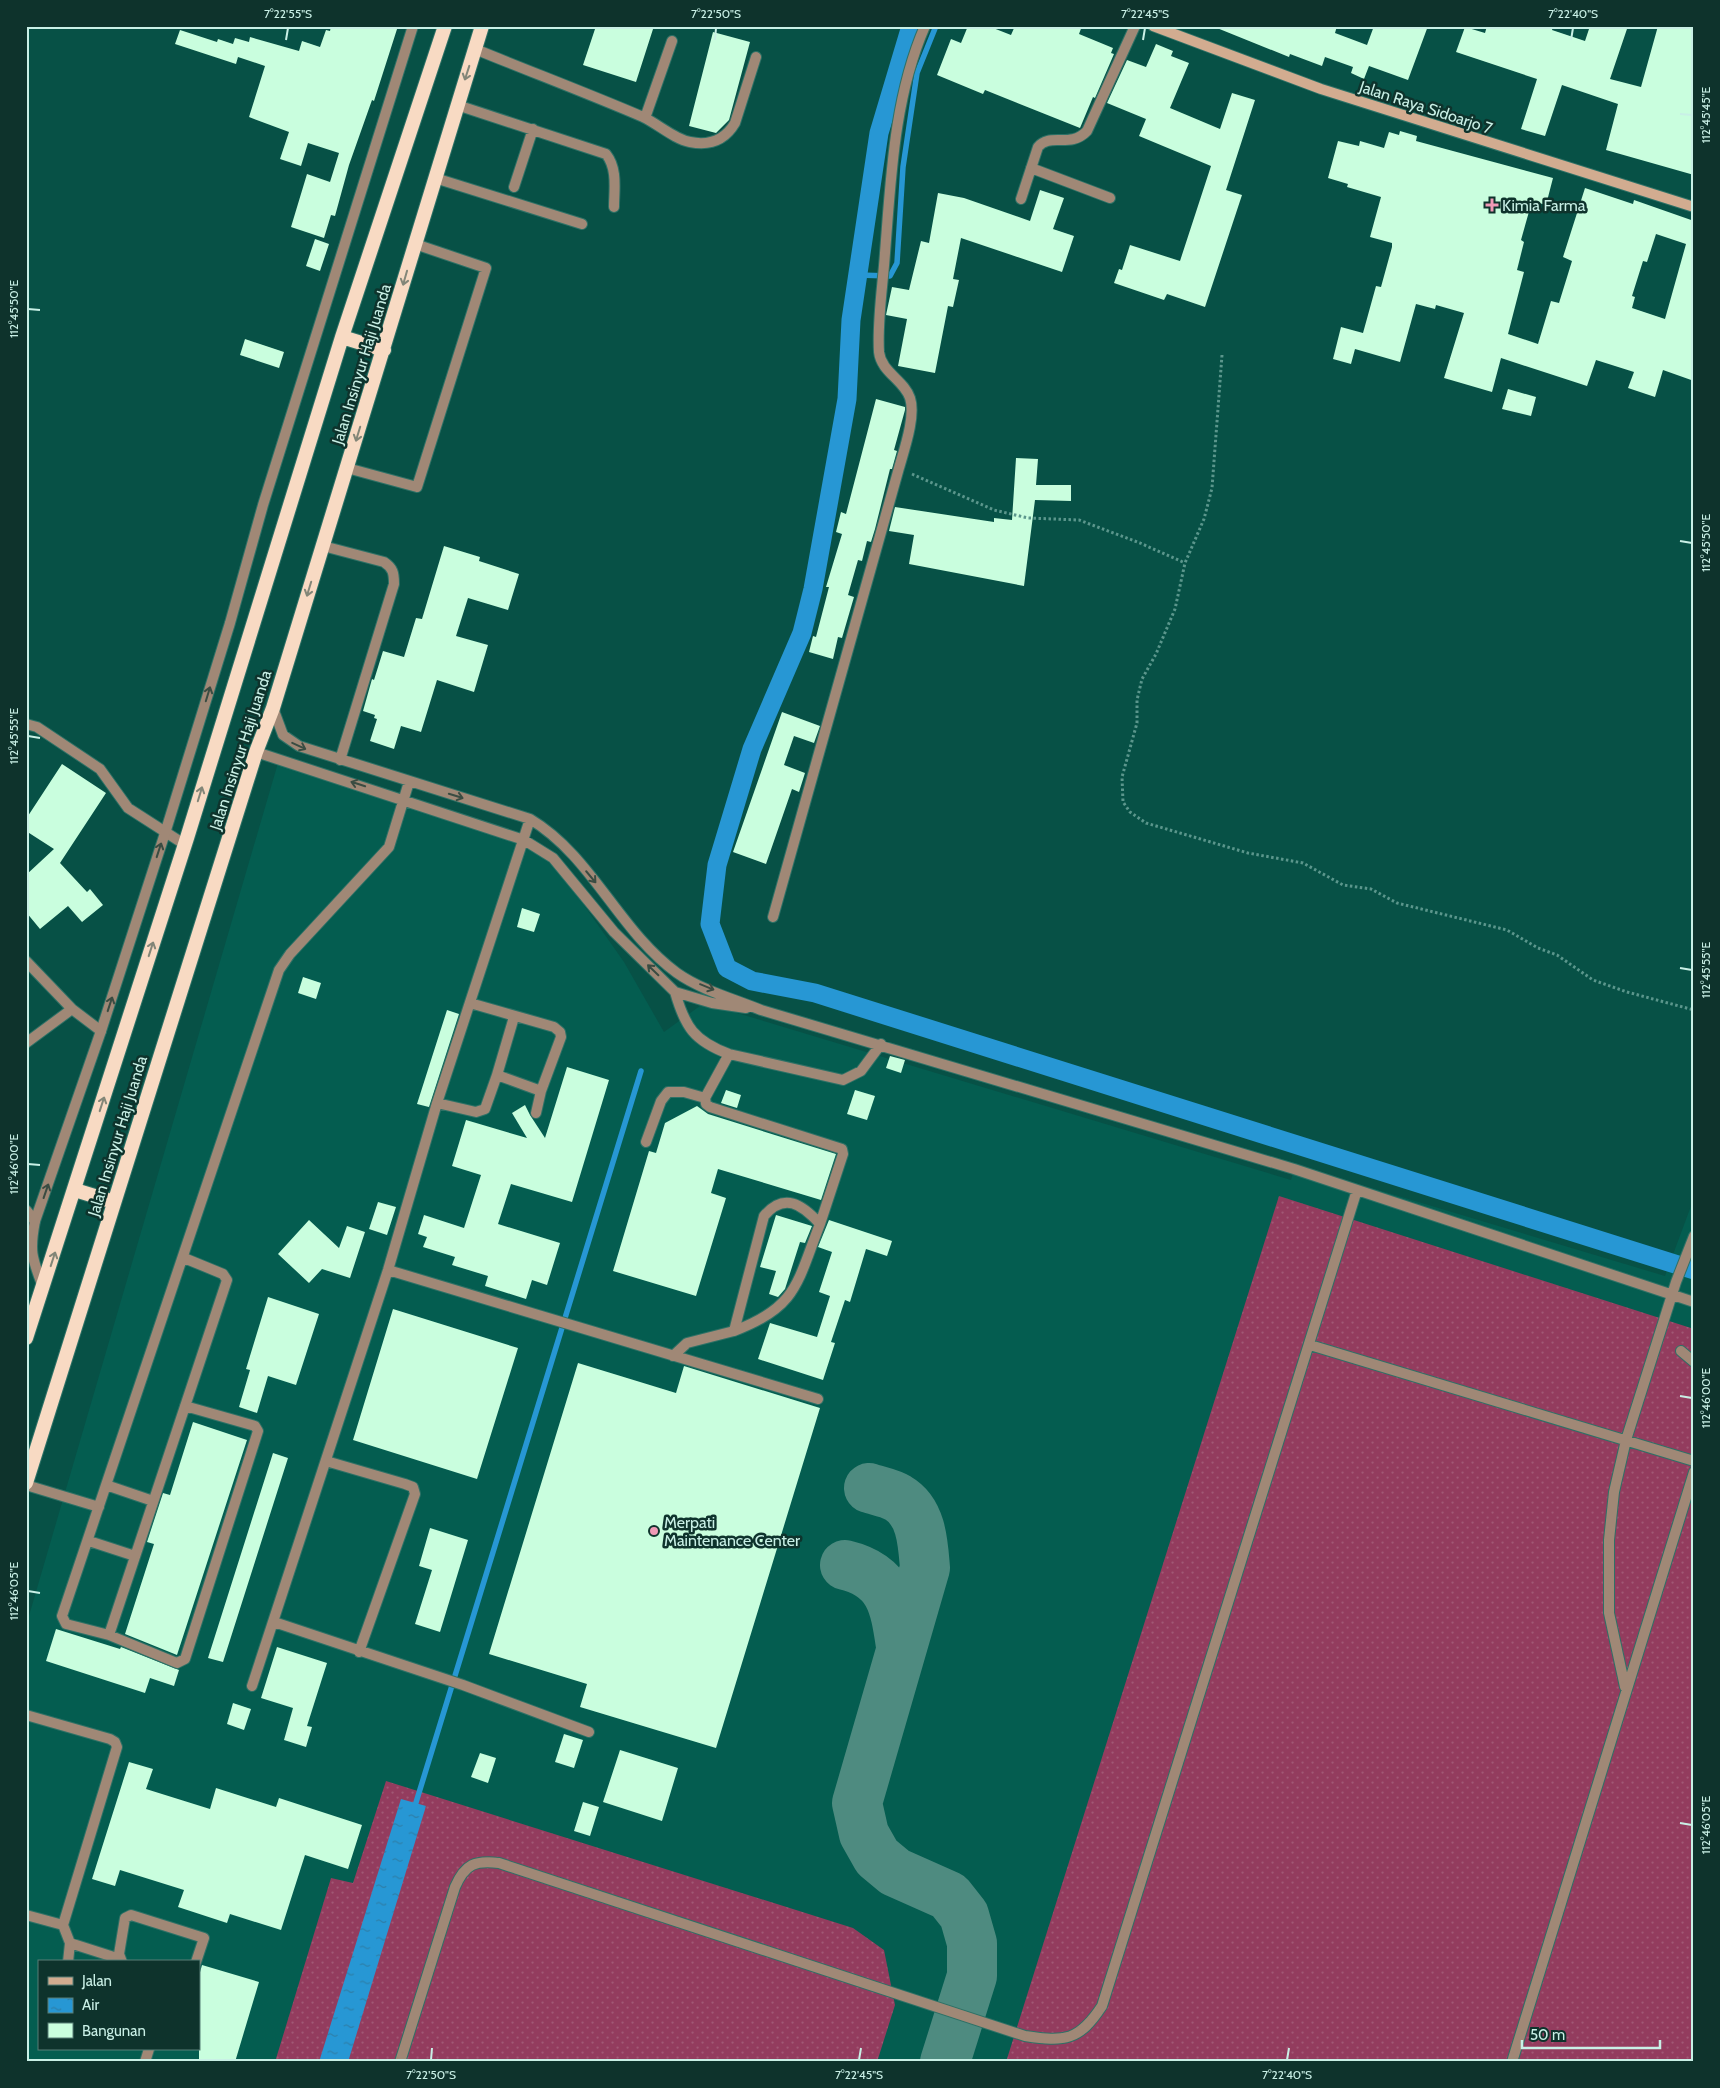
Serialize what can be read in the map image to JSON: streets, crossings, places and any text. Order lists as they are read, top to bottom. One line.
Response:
{"streets":{"highway":["Jalan Insinyur Haji Juanda"],"main road":["Jalan Raya Sidoarjo 7"]},"places":{"health":["Kimia Farma"],"other":["Merpati Maintenance Center"]},"legend":["Jalan","Air","Bangunan"],"scale_bar":"50 m","coordinates":["7°22'55\"S","7°22'50\"S","7°22'45\"S","7°22'40\"S","112°45'45\"E","112°45'50\"E","112°45'55\"E","112°46'00\"E","112°46'05\"E"]}
